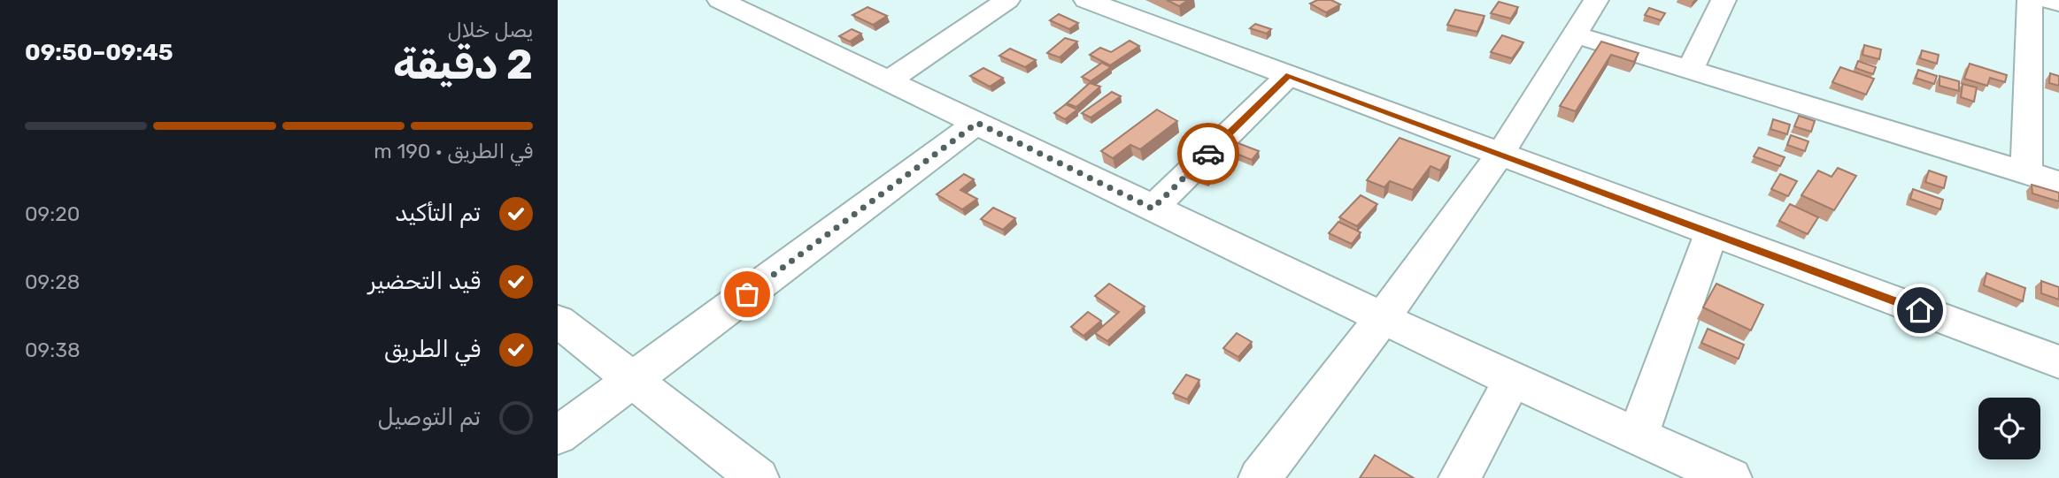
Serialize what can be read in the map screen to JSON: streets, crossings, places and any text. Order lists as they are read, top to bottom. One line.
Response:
{"page":{"heading":["2 دقيقة","يصل خلال","09:45–09:50"],"bar":"في الطريق · 190 m","list":[["تم التأكيد","09:20"],["قيد التحضير","09:28"],["في الطريق","09:38"],"تم التوصيل"]}}
